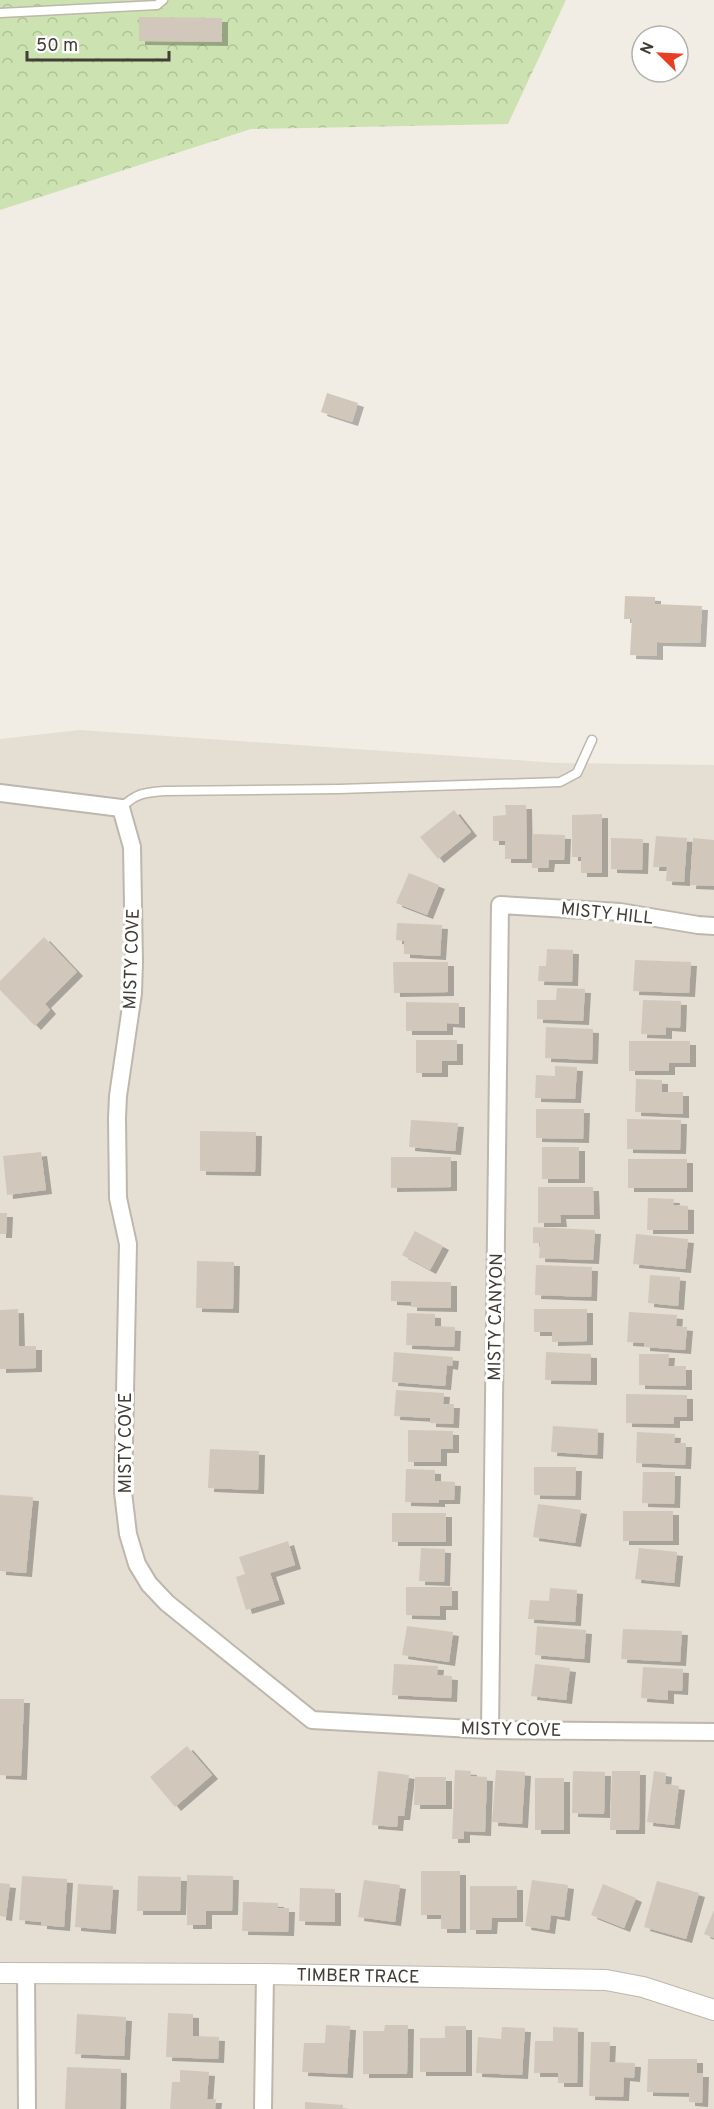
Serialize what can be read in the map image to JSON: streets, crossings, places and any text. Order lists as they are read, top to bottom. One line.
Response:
{"streets":{"street":["MISTY HILL","MISTY COVE","MISTY CANYON","TIMBER TRACE"]},"crossings":[["MISTY HILL","MISTY CANYON"],["MISTY COVE","MISTY CANYON"]],"scale_bar":"50 m","north":"top left"}
